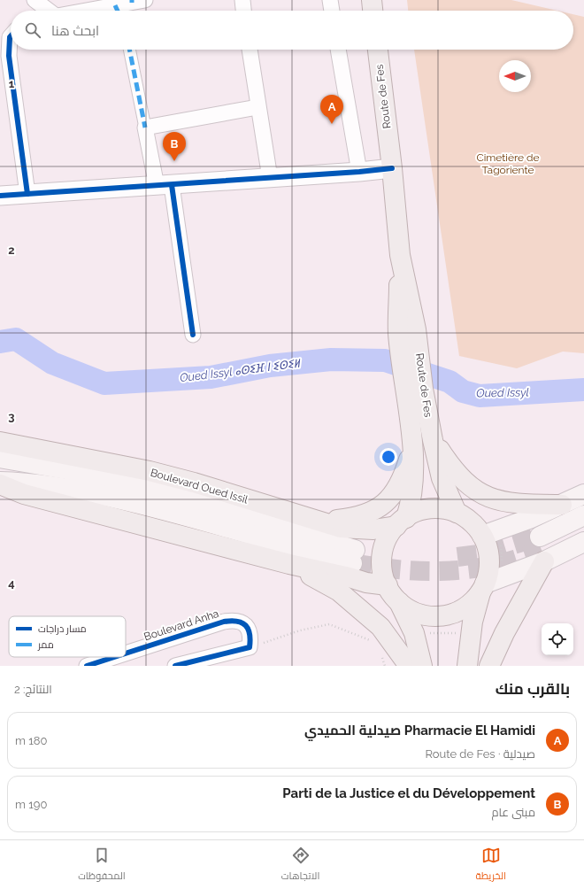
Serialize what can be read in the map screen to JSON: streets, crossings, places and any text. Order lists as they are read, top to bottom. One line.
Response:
{"streets":{"main road":["Route de Fes","Boulevard Oued Issil"],"street":["Boulevard Anha"]},"crossings":[["Route de Fes","Boulevard Oued Issil"]],"water":["Oued Issyl ⴰⵙⵉⴼ ⵏ ⵉⵙⵉⵍ","Oued Issyl"],"parks":["Cimetière de Tagoriente"],"legend":["مسار دراجات","ممر"],"north":"left","page":{"search":"ابحث هنا","pins":["A","B"],"heading":["بالقرب منك","النتائج: 2"],"list":[{"mark":"A","name":"Pharmacie El Hamidi صيدلية الحميدي","note":"صيدلية · Route de Fes","value":"180 m"},{"mark":"B","name":"Parti de la Justice el du Développement","note":"مبنى عام","value":"190 m"}],"nav":["الخريطة","الاتجاهات","المحفوظات"]},"grid":{"rows":["1","2","3","4"]}}
